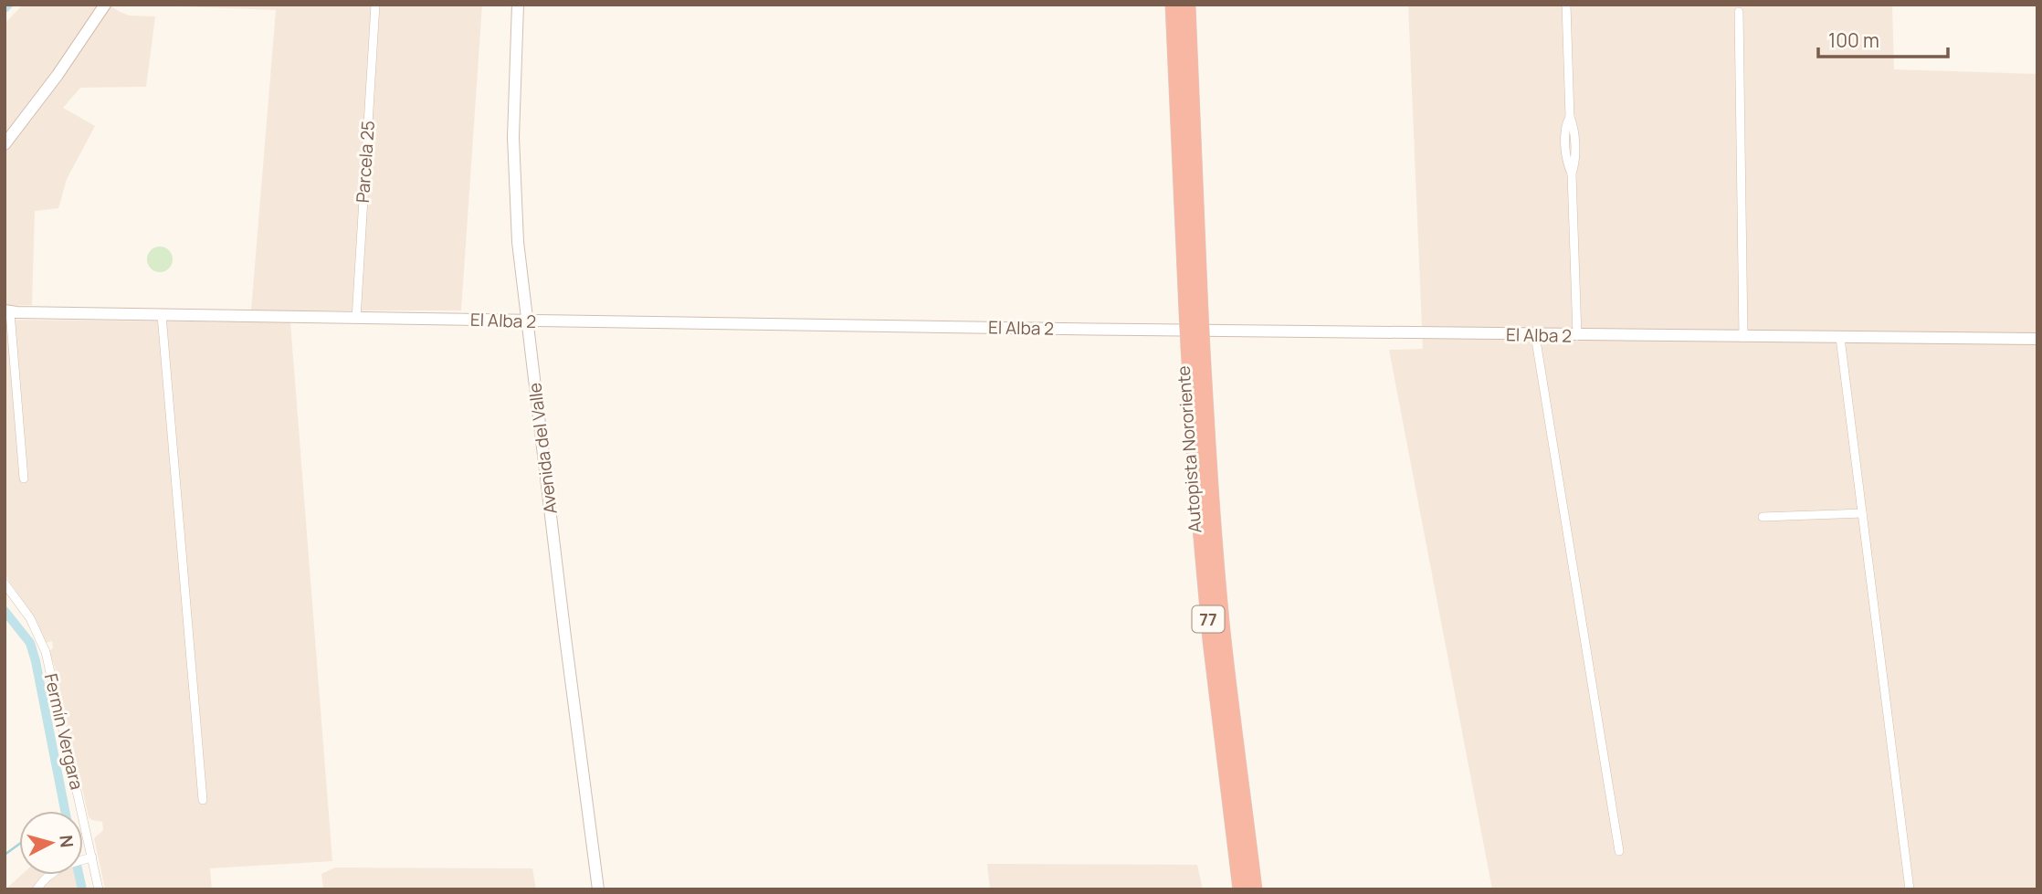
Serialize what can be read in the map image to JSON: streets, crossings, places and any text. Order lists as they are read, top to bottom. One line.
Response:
{"streets":{"highway":["Autopista Nororiente","77"],"street":["Parcela 25","El Alba 2","Avenida del Valle","Fermín Vergara"]},"crossings":[["Parcela 25","El Alba 2"],["El Alba 2","Avenida del Valle"]],"scale_bar":"100 m","north":"right"}
